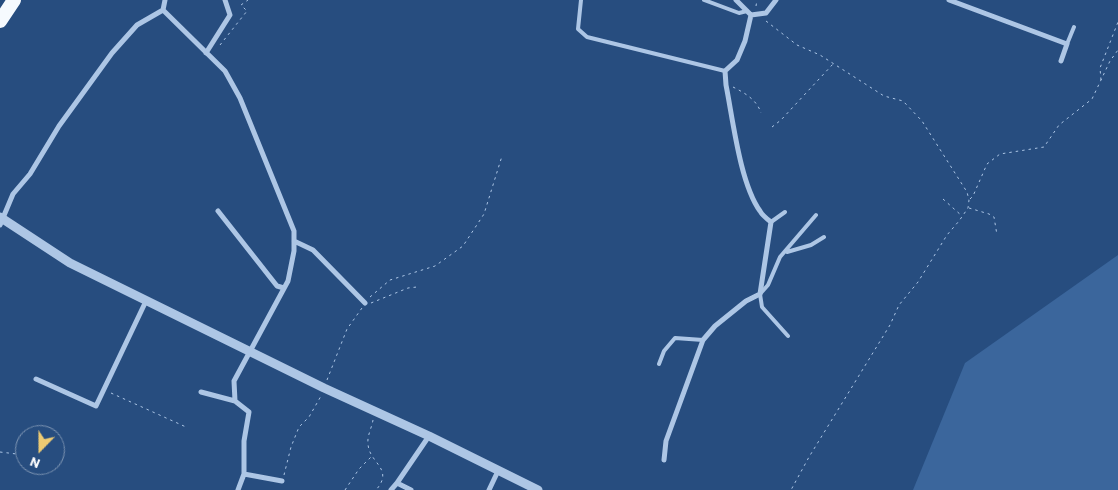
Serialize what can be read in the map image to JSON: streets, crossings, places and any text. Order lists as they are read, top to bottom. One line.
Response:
{"north":"bottom"}
